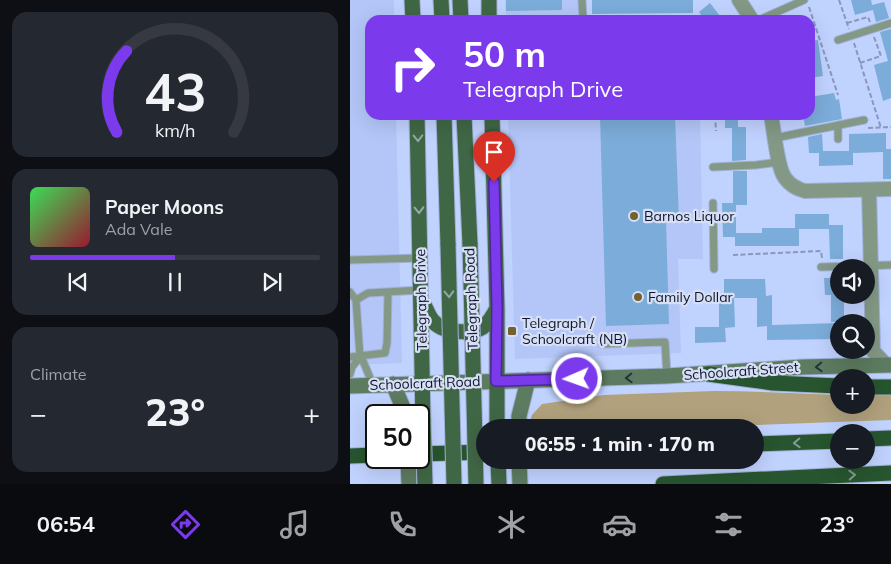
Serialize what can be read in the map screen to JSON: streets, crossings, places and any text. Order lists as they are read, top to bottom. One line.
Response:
{"streets":{"main road":["Telegraph Road","Telegraph Drive","Schoolcraft Street","Schoolcraft Road"]},"crossings":[["Telegraph Drive","Schoolcraft Road"],["Schoolcraft Street","Schoolcraft Road"]],"one_way":["Schoolcraft Street"],"places":{"other":["Barnos Liquor","Family Dollar"],"transit":["Telegraph / Schoolcraft (NB)"]},"page":{"turn":["50 m","Telegraph Drive"],"song":["Paper Moons","Ada Vale"],"map_buttons":["+","−"],"tile":"Climate","heat":["−","23°","+"],"limit":"50","trip":"06:55 · 1 min · 170 m","tabs":["06:54","23°"],"gauge":["43","km/h"]}}
